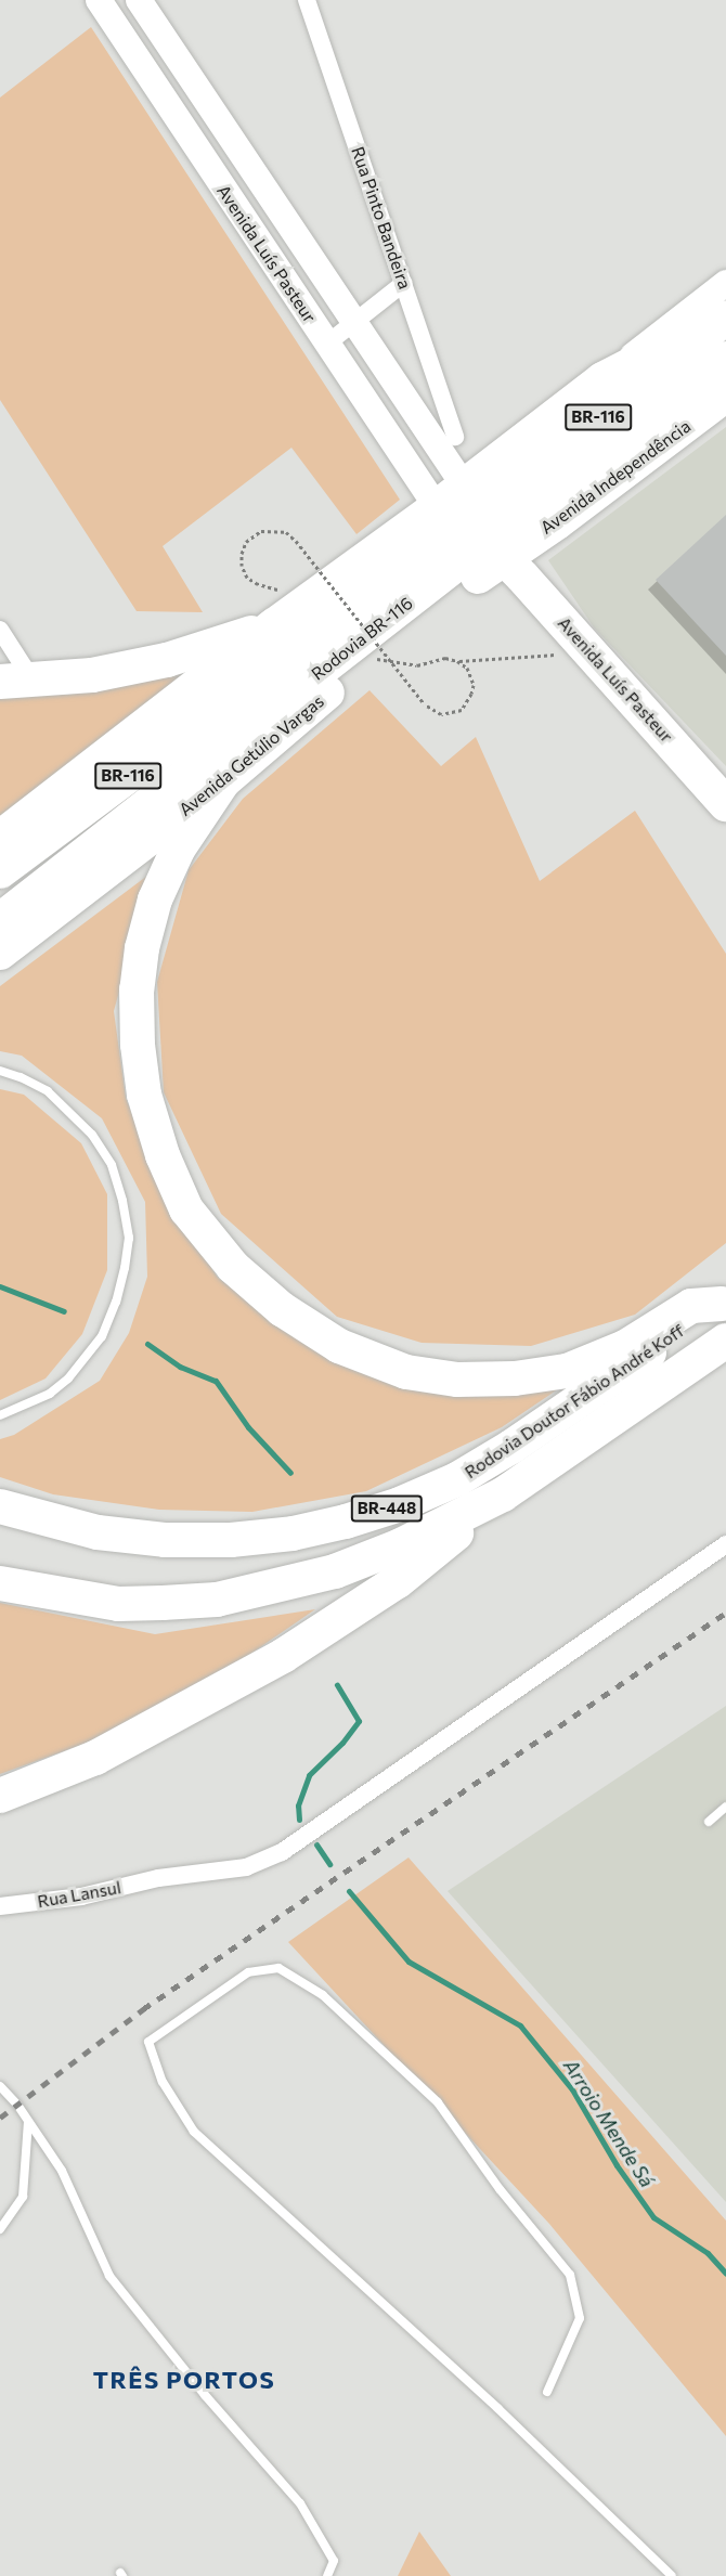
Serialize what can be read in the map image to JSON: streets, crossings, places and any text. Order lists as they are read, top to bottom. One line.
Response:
{"streets":{"highway":["Avenida Luís Pasteur","BR-116","Avenida Independência","Rodovia BR-116","Avenida Getúlio Vargas","Rodovia Doutor Fábio André Koff","BR-448"],"street":["Rua Pinto Bandeira","Rua Lansul"]},"crossings":[["Avenida Luís Pasteur","Avenida Independência"],["Avenida Luís Pasteur","Avenida Getúlio Vargas"],["BR-116","Rodovia BR-116"],["Avenida Independência","Avenida Getúlio Vargas"],["Rodovia Doutor Fábio André Koff","BR-448"]],"districts":["TRÊS PORTOS"],"water":["Arroio Mende Sá"]}
